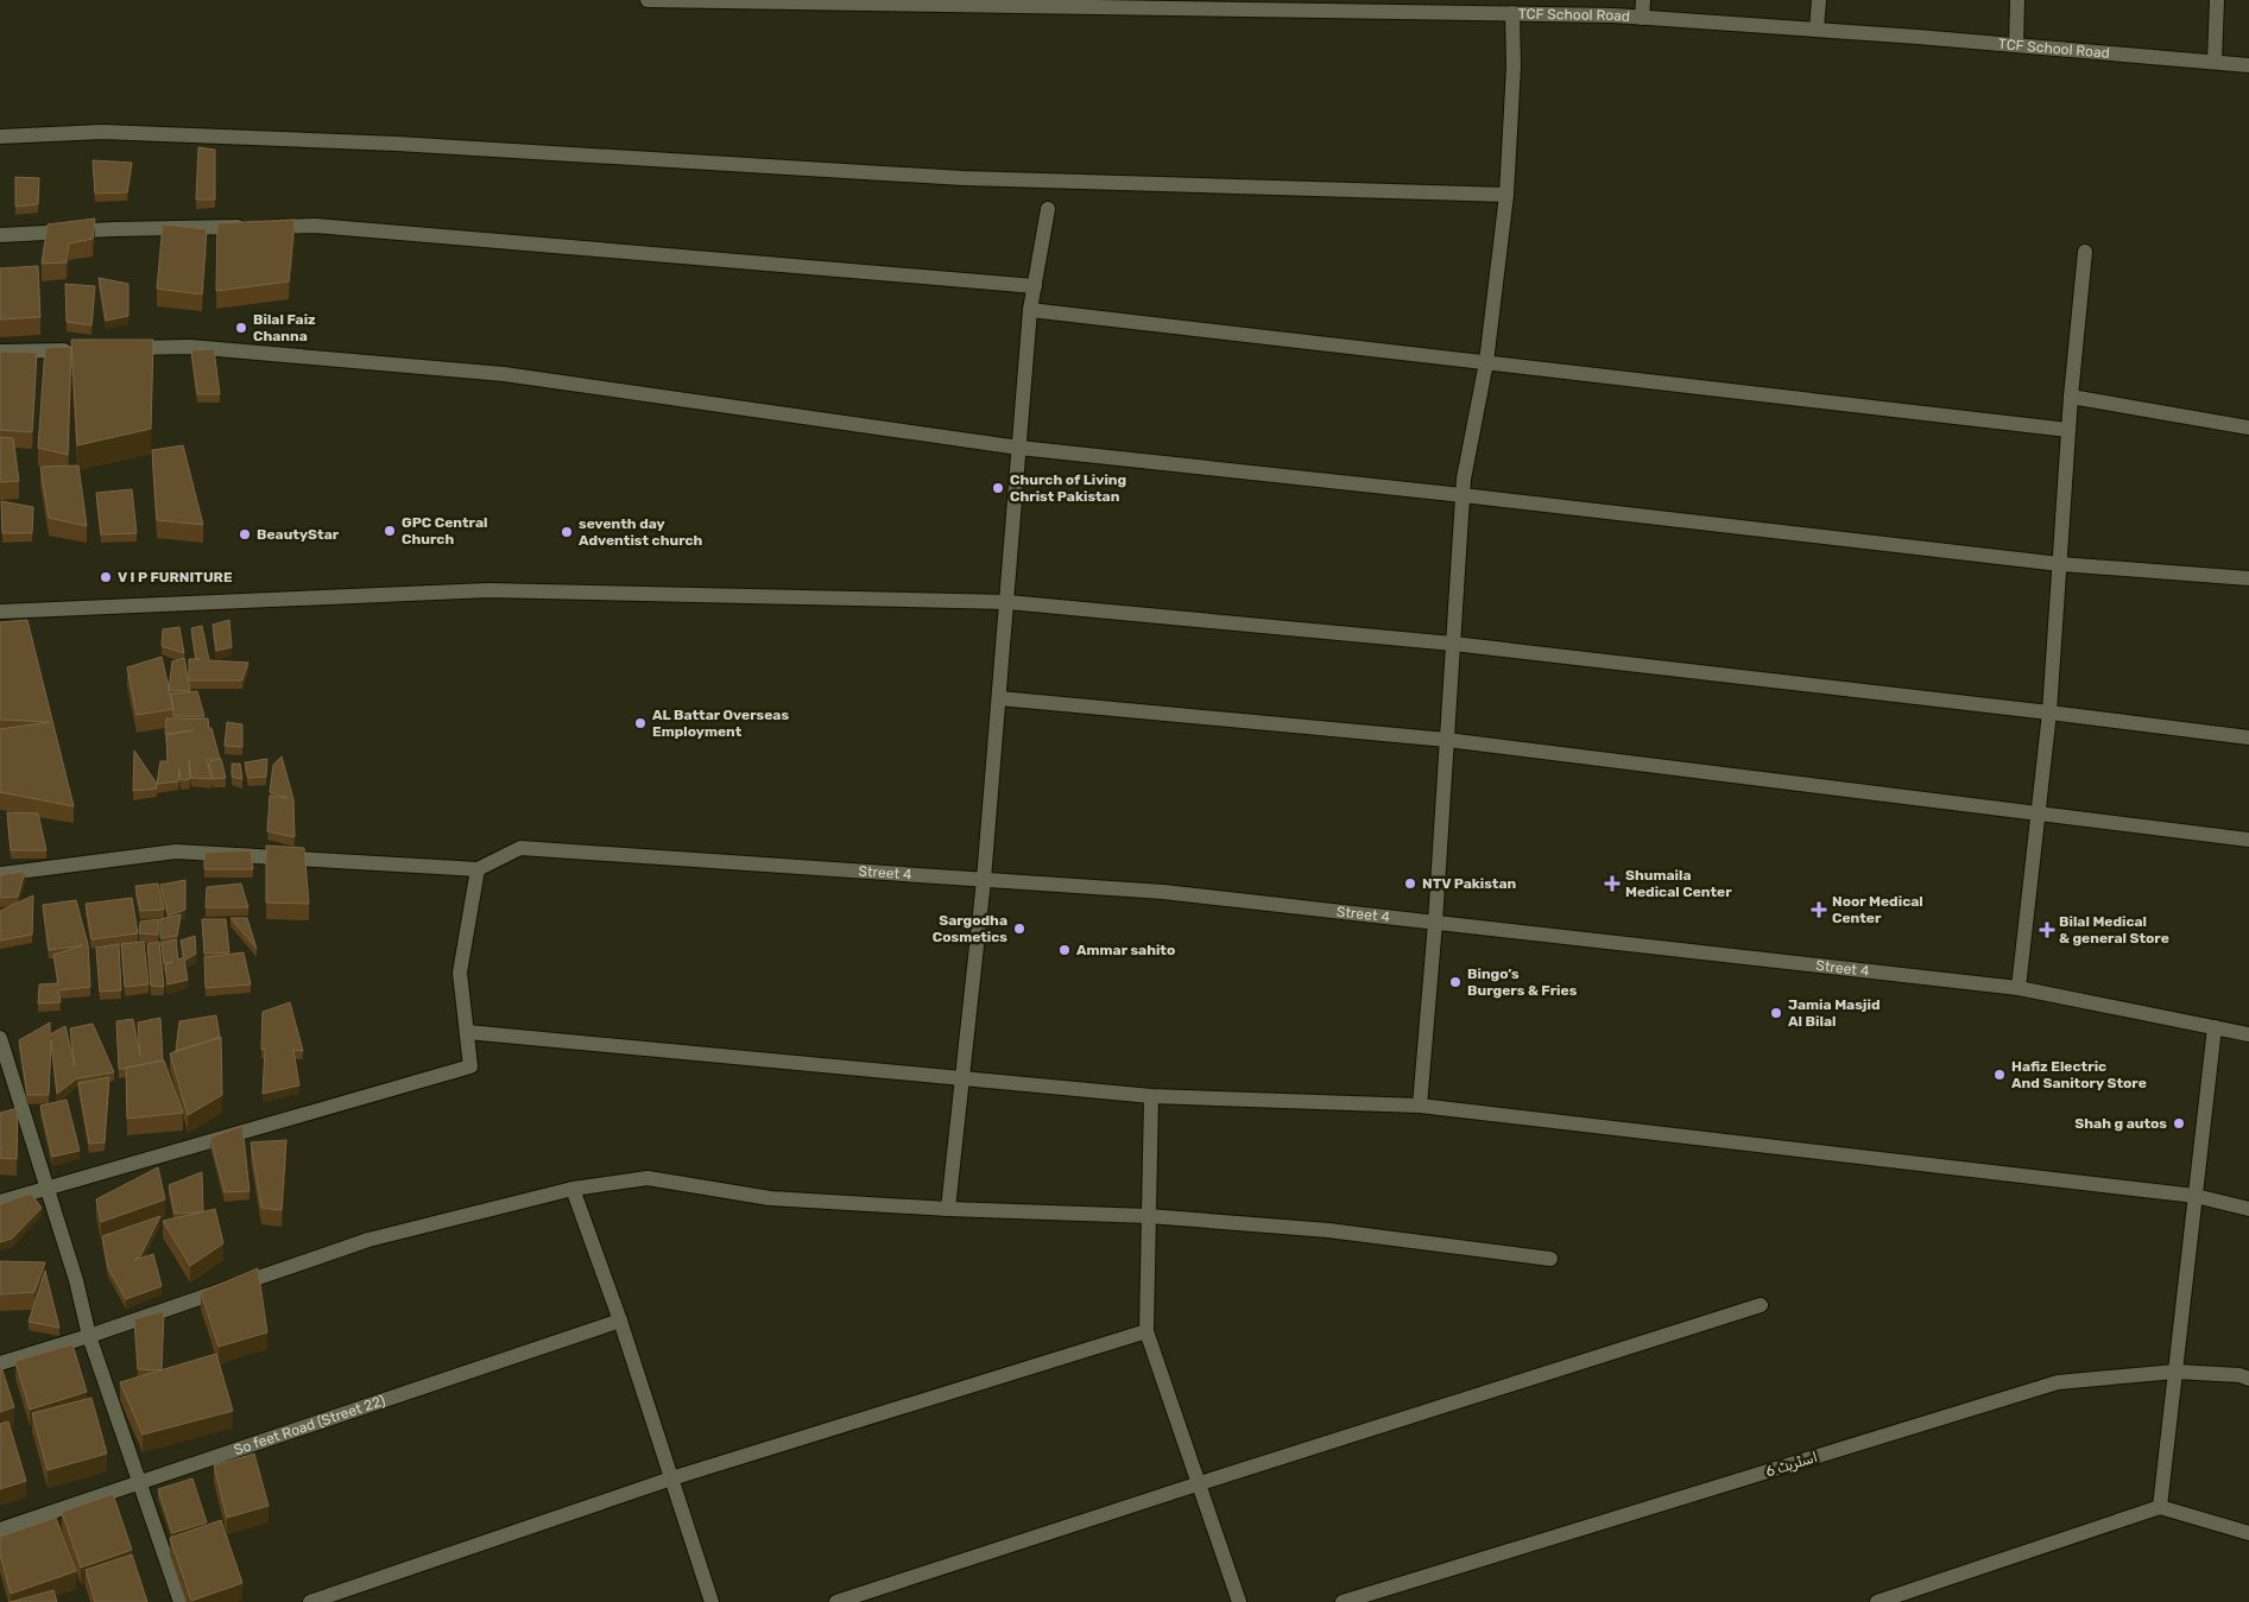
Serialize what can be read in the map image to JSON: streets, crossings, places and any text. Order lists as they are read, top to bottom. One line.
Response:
{"streets":{"street":["TCF School Road","Street 4","So feet Road (Street 22)","اسٹریٹ 6"]},"places":{"other":["Bilal Faiz Channa","Church of Living Christ Pakistan","GPC Central Church","seventh day Adventist church","BeautyStar","V I P FURNITURE","AL Battar Overseas Employment","NTV Pakistan","Sargodha Cosmetics","Ammar sahito","Bingo’s Burgers & Fries","Jamia Masjid Al Bilal","Hafiz Electric And Sanitory Store","Shah g autos"],"health":["Shumaila Medical Center","Noor Medical Center","Bilal Medical & general Store"]}}
